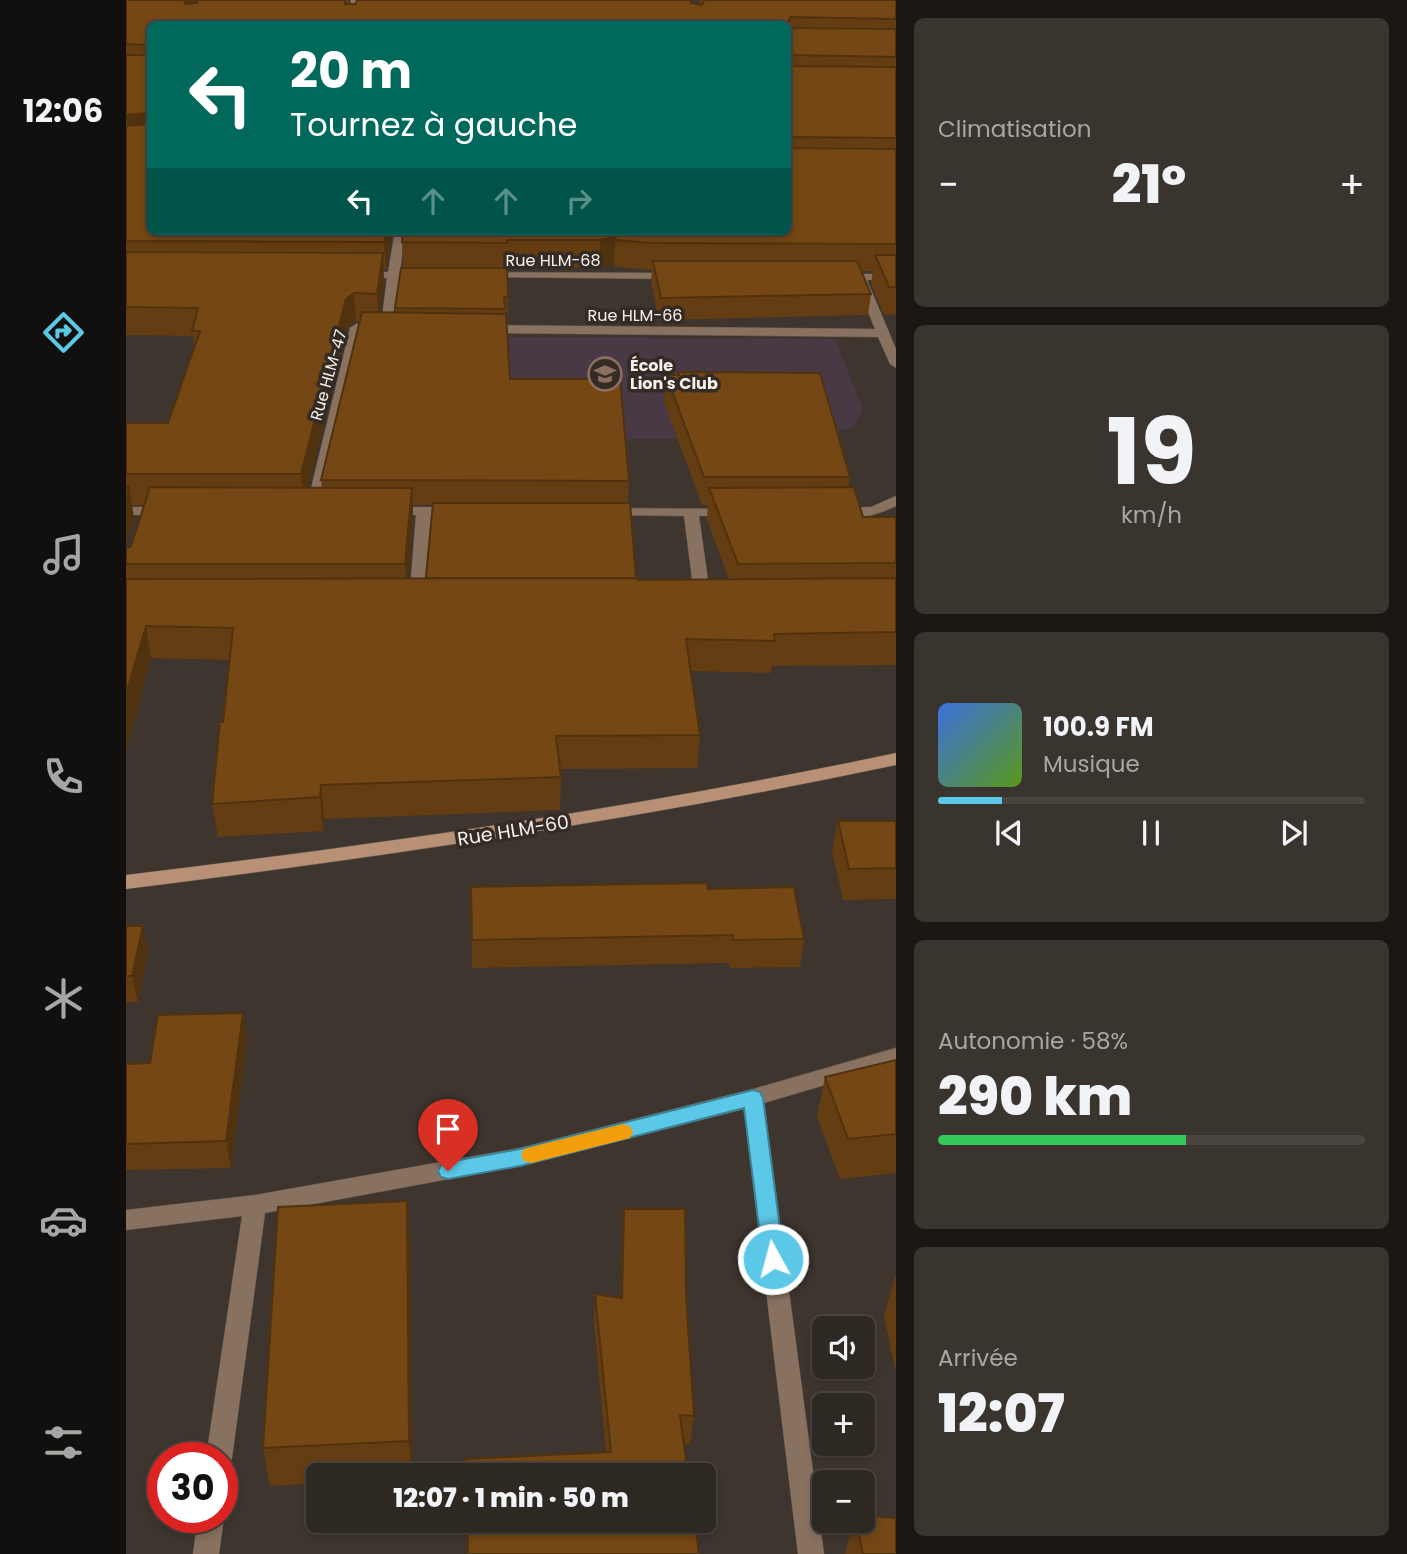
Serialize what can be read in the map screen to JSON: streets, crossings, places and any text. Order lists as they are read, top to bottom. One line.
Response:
{"streets":{"street":["Rue HLM-68","Rue HLM-66","Rue HLM-47","Rue HLM-60"]},"places":{"school or university":["École Lion's Club"]},"page":{"tabs":"12:06","tile":["Climatisation",["19","km/h"],["Autonomie · 58%","290 km"],["Arrivée","12:07"]],"turn":["20 m","Tournez à gauche"],"heat":["−","21°","+"],"song":["100.9 FM","Musique"],"map_buttons":["+","−"],"limit":"30","trip":"12:07 · 1 min · 50 m"}}
